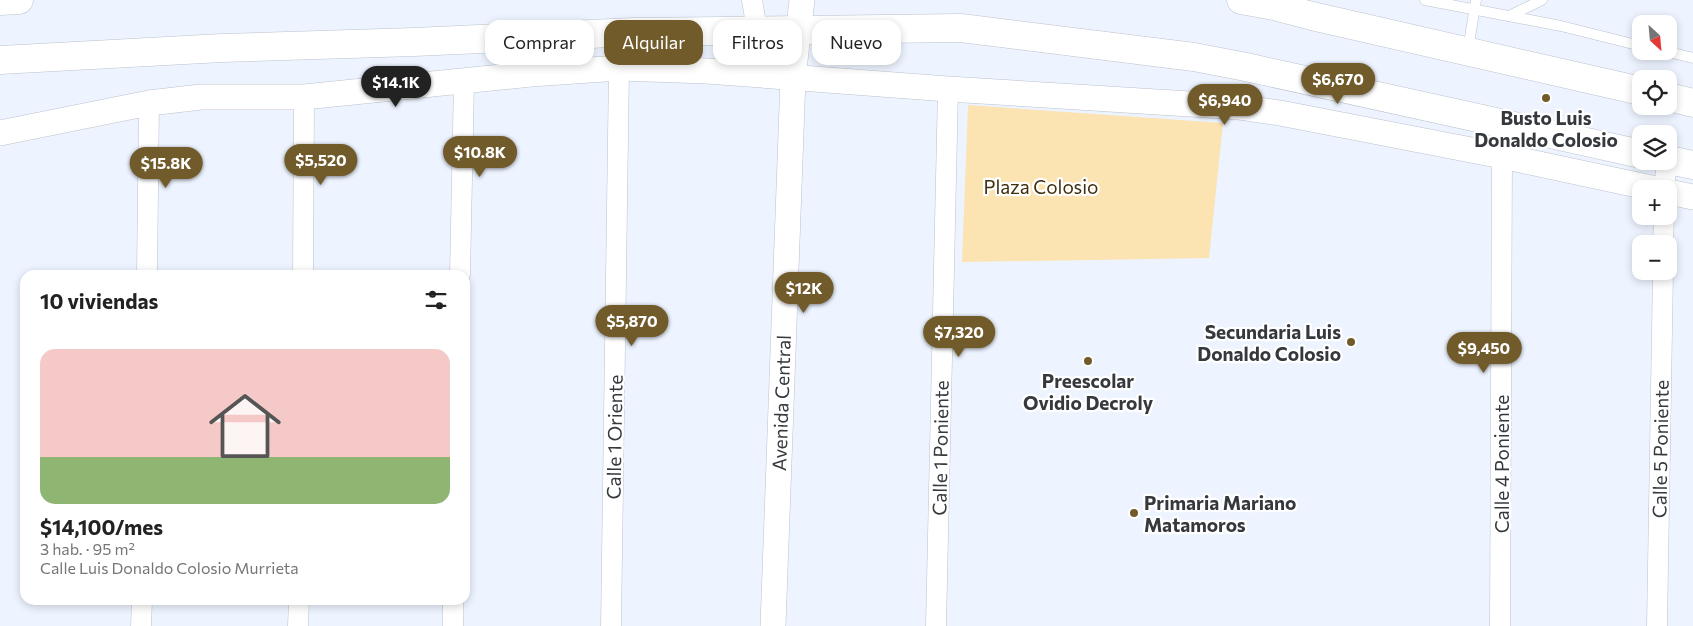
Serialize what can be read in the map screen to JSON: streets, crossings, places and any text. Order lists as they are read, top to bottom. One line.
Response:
{"streets":{"street":["Avenida Central","Calle 1 Oriente","Calle 1 Poniente","Calle 5 Poniente","Calle 4 Poniente"]},"parks":["Plaza Colosio"],"places":["Busto Luis Donaldo Colosio","Secundaria Luis Donaldo Colosio","Preescolar Ovidio Decroly","Primaria Mariano Matamoros"],"north":"bottom right","page":{"map_buttons":["+","−"],"chip":["Comprar","Alquilar","Filtros","Nuevo"],"price":["$6,670","$14.1K","$6,940","$10.8K","$5,520","$15.8K","$12K","$5,870","$7,320","$9,450"],"heading":"10 viviendas","list":[{"name":"$14,100/mes","note":"3 hab. · 95 m² · Calle Luis Donaldo Colosio Murrieta"}]}}
